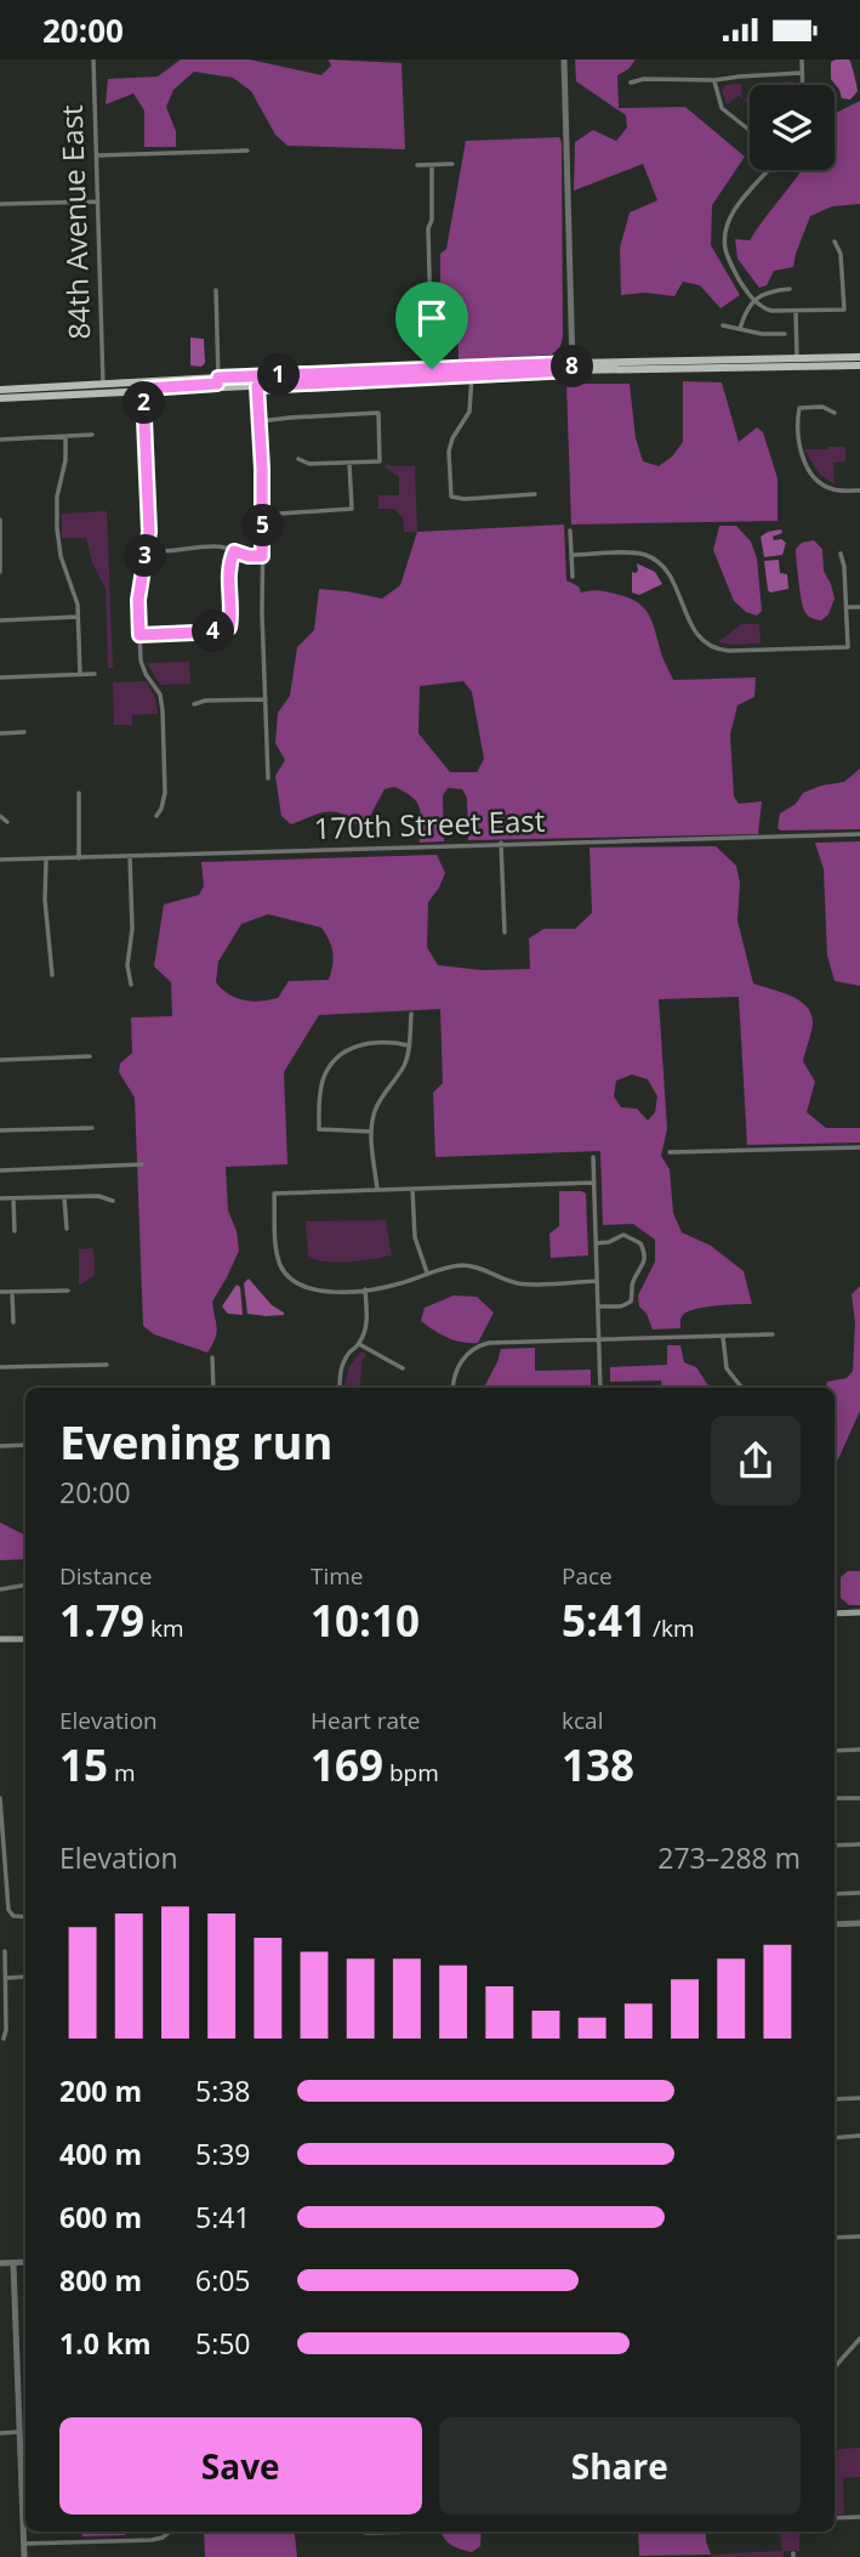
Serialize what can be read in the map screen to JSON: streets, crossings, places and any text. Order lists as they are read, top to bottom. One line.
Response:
{"streets":{"street":["84th Avenue East","170th Street East"]},"page":{"status":"20:00","pins":["8","1","2","5","3","4"],"heading":["Evening run","20:00"],"stats":[["Distance","1.79 km"],["Time","10:10"],["Pace","5:41 /km"],["Elevation","15 m"],["Heart rate","169 bpm"],["kcal","138"]],"chart":["Elevation","273–288 m"],"list":[{"name":"200 m","note":"5:38"},{"name":"400 m","note":"5:39"},{"name":"600 m","note":"5:41"},{"name":"800 m","note":"6:05"},{"name":"1.0 km","note":"5:50"}],"buttons":["Save","Share"]}}
